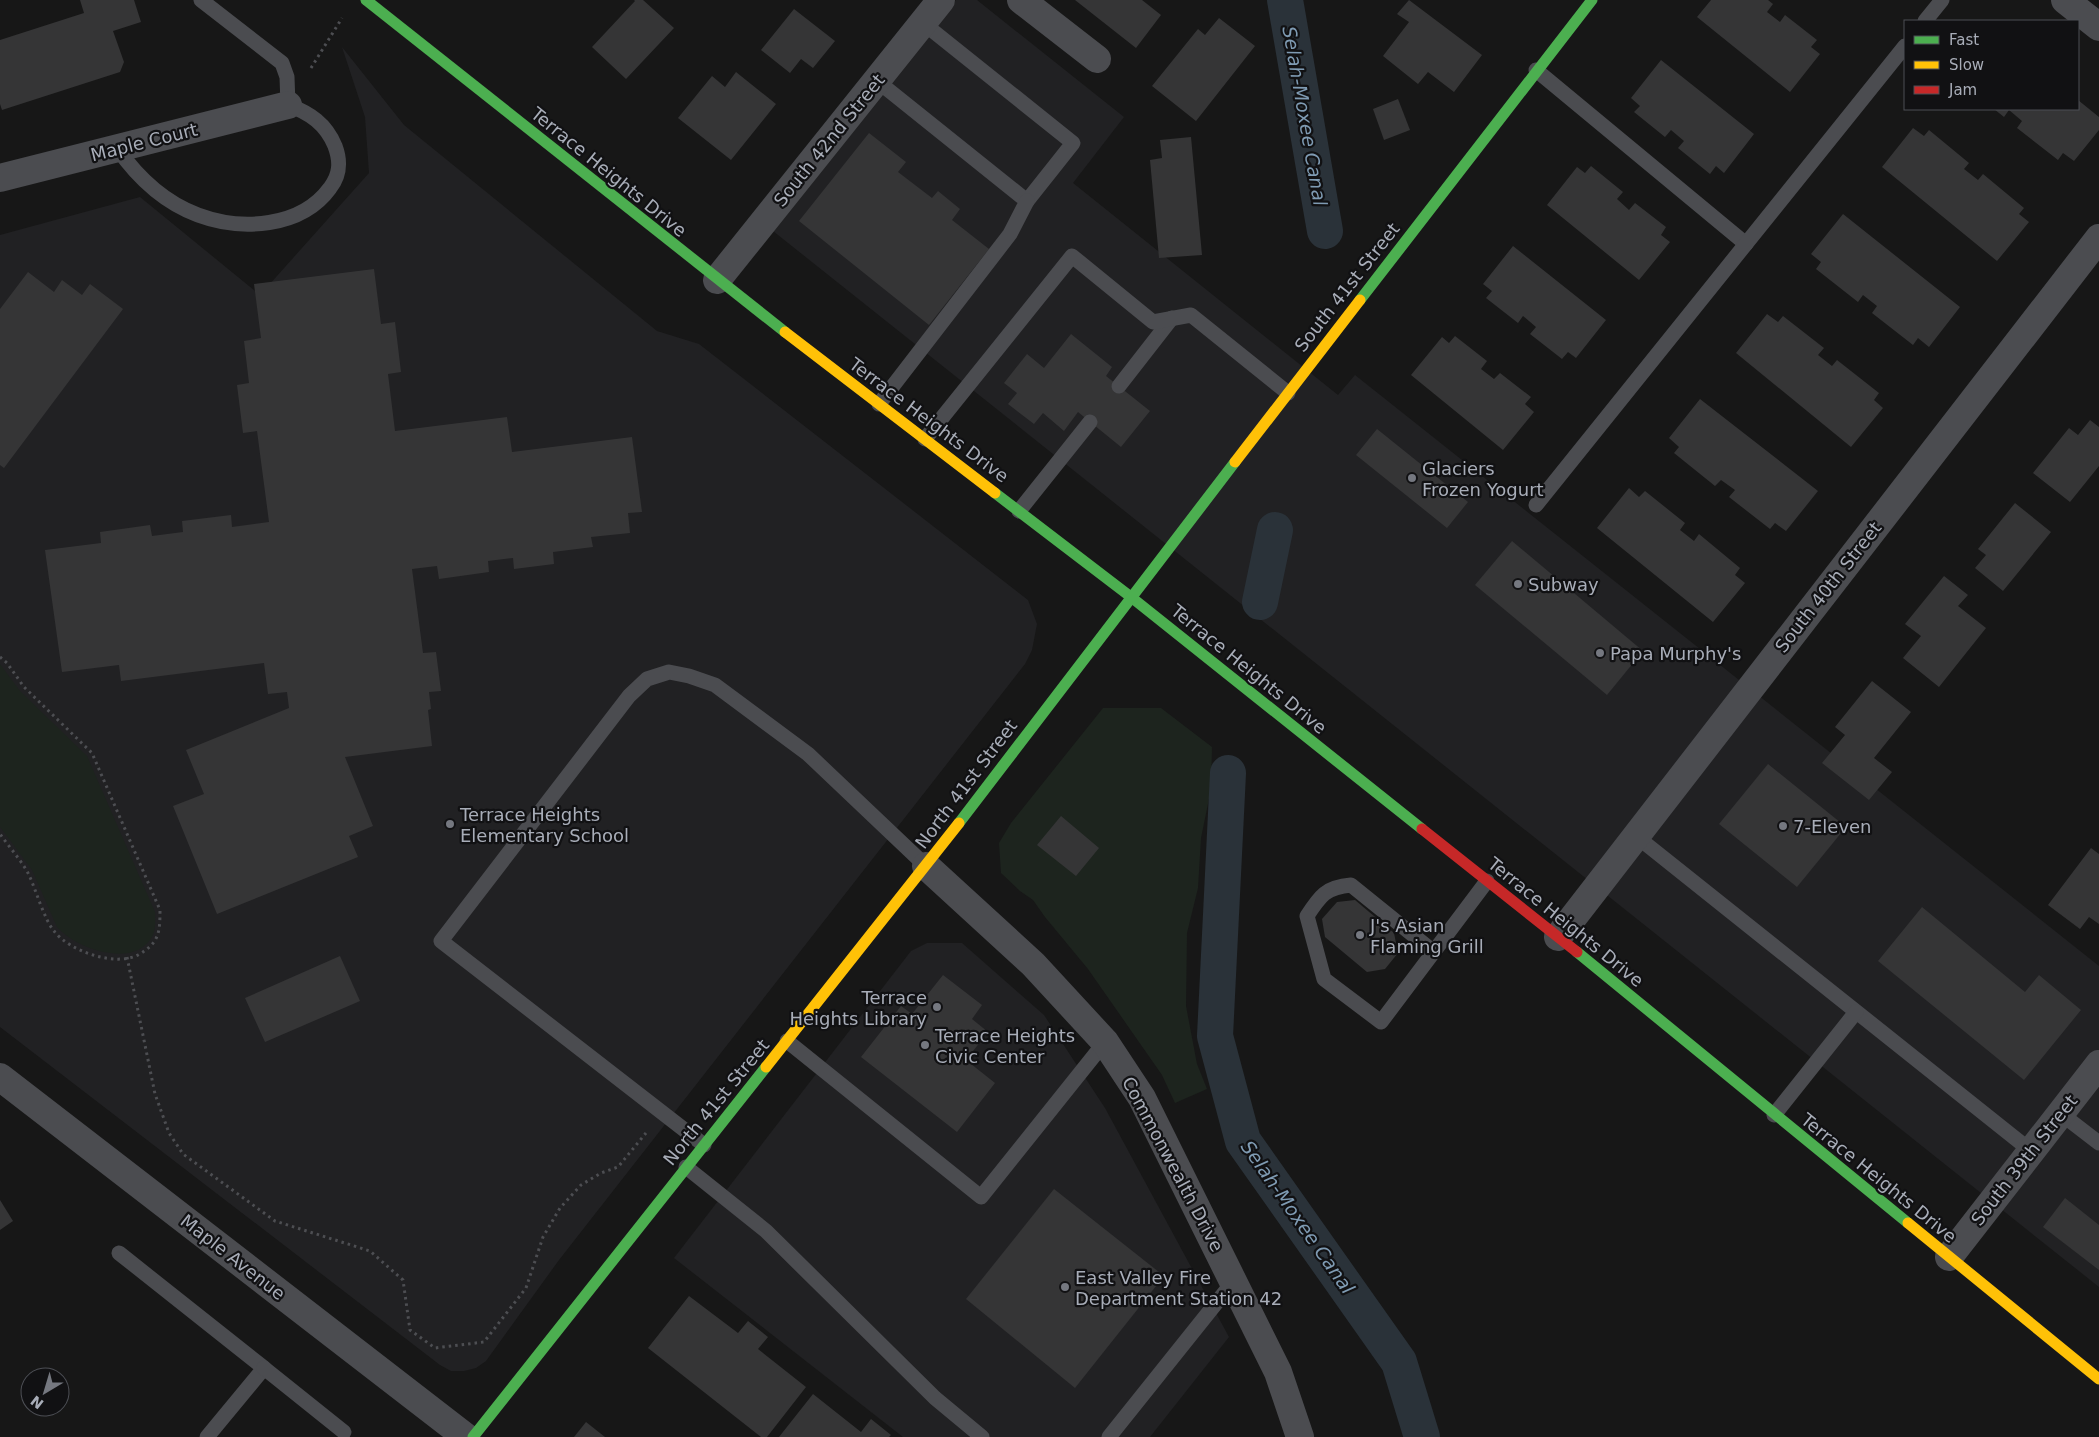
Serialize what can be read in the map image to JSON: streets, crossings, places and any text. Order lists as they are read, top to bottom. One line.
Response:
{"streets":{"main road":["Terrace Heights Drive","South 41st Street","North 41st Street"],"street":["South 42nd Street","Maple Court","South 40th Street","South 39th Street","Commonwealth Drive","Maple Avenue"]},"crossings":[["South 42nd Street","Terrace Heights Drive"],["Terrace Heights Drive","South 41st Street"],["Terrace Heights Drive","South 40th Street"],["Terrace Heights Drive","North 41st Street"],["Terrace Heights Drive","South 39th Street"],["South 41st Street","North 41st Street"],["North 41st Street","Commonwealth Drive"]],"water":["Selah-Moxee Canal"],"places":["Glaciers Frozen Yogurt","Subway","Papa Murphy's","Terrace Heights Elementary School","7-Eleven","J's Asian Flaming Grill","Terrace Heights Library","Terrace Heights Civic Center","East Valley Fire Department Station 42"],"legend":["Fast","Slow","Jam"],"north":"bottom left"}
